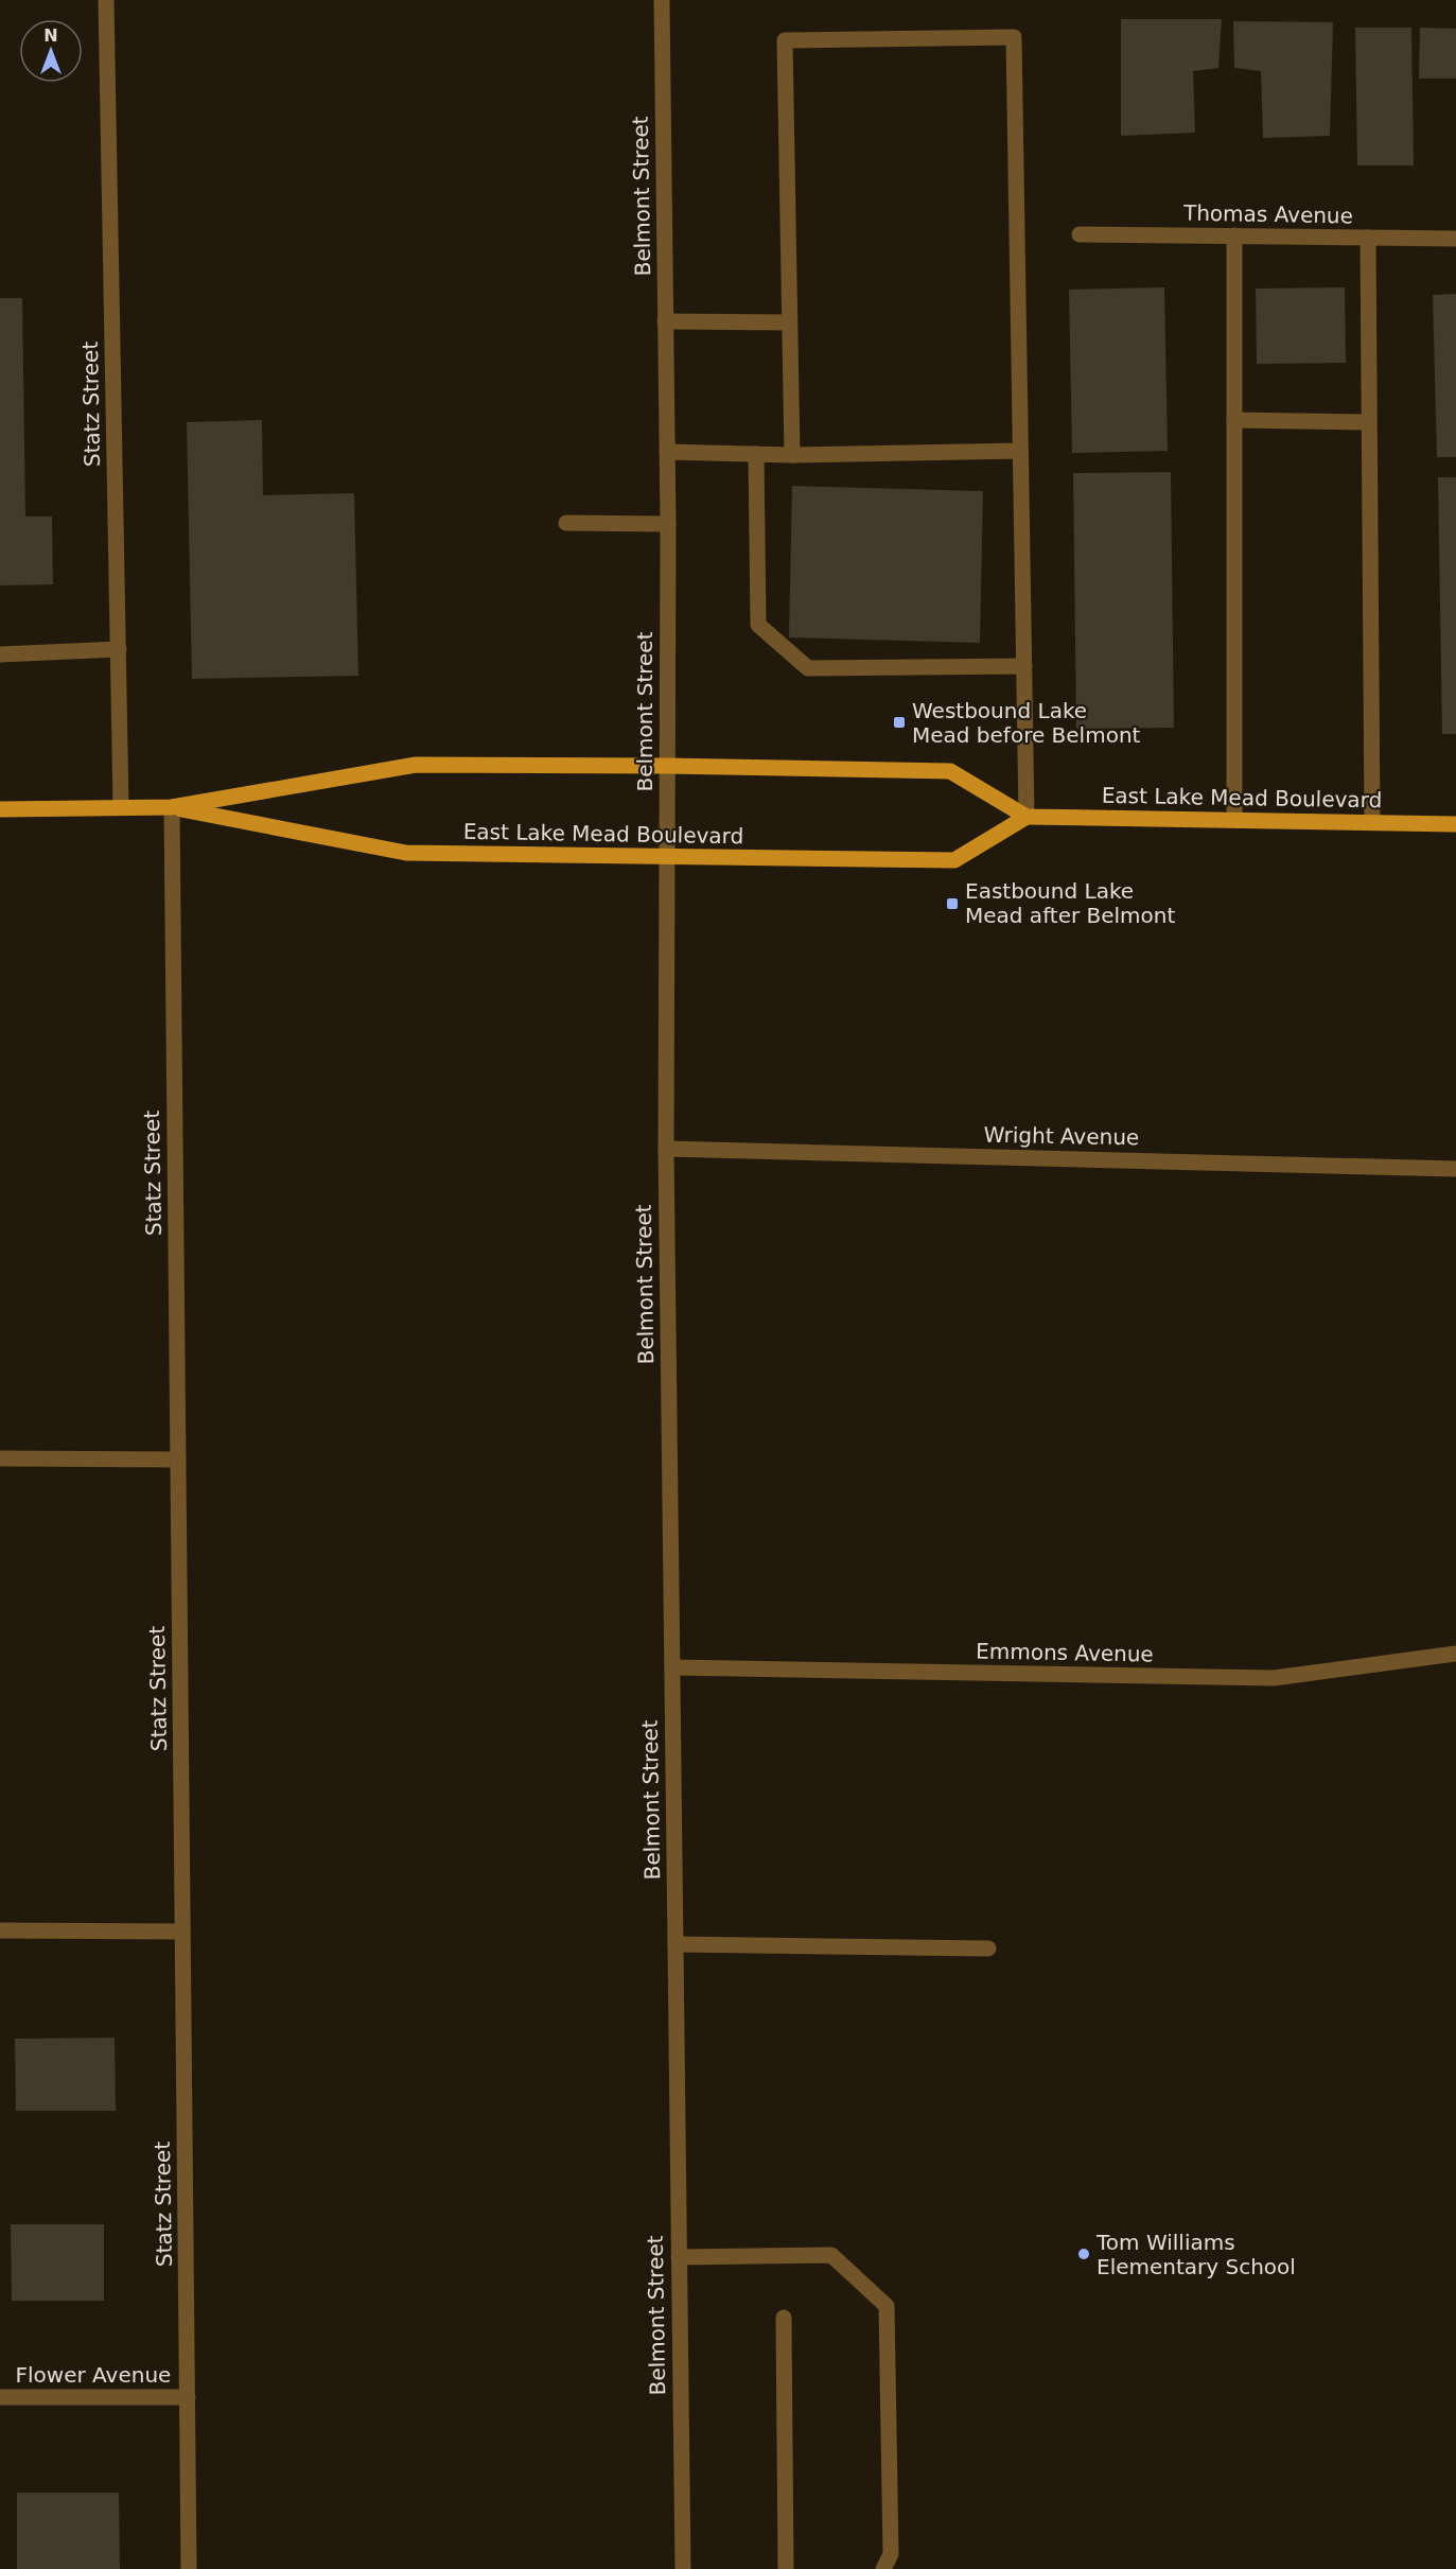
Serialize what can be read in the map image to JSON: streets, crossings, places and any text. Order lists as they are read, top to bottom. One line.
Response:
{"streets":{"main road":["East Lake Mead Boulevard"],"street":["Belmont Street","Thomas Avenue","Statz Street","Wright Avenue","Emmons Avenue","Flower Avenue"]},"crossings":[["Belmont Street","East Lake Mead Boulevard"],["Belmont Street","Wright Avenue"],["Belmont Street","Emmons Avenue"],["Statz Street","East Lake Mead Boulevard"],["Statz Street","Flower Avenue"]],"places":{"transit":["Westbound Lake Mead before Belmont","Eastbound Lake Mead after Belmont"],"other":["Tom Williams Elementary School"]},"north":"top"}
